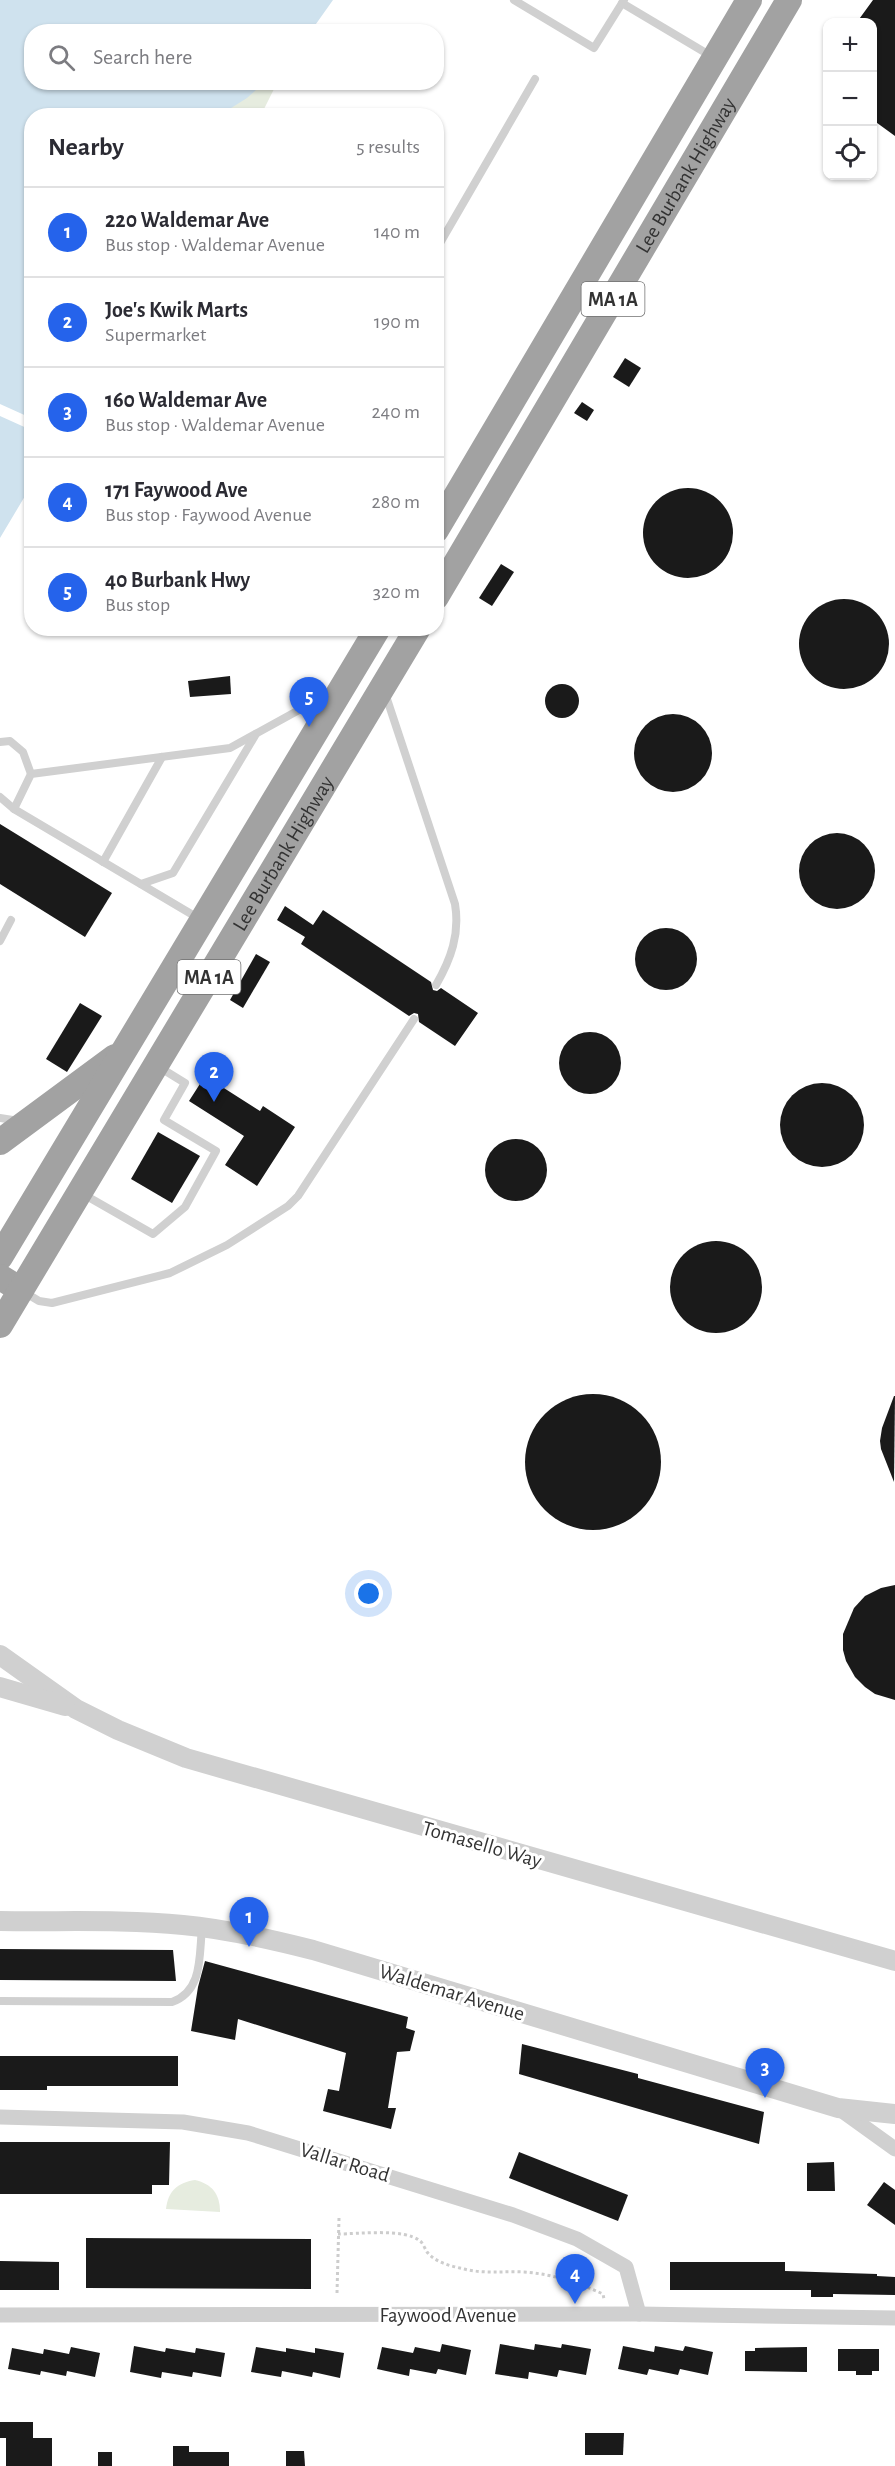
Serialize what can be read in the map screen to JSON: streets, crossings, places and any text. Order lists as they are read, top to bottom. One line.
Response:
{"streets":{"highway":["Lee Burbank Highway","MA 1A"],"street":["Tomasello Way","Waldemar Avenue","Vallar Road","Faywood Avenue"]},"crossings":[["Vallar Road","Faywood Avenue"]],"page":{"map_buttons":["+","−"],"search":"Search here","heading":["Nearby","5 results"],"list":[{"mark":"1","name":"220 Waldemar Ave","note":"Bus stop · Waldemar Avenue","value":"140 m"},{"mark":"2","name":"Joe's Kwik Marts","note":"Supermarket","value":"190 m"},{"mark":"3","name":"160 Waldemar Ave","note":"Bus stop · Waldemar Avenue","value":"240 m"},{"mark":"4","name":"171 Faywood Ave","note":"Bus stop · Faywood Avenue","value":"280 m"},{"mark":"5","name":"40 Burbank Hwy","note":"Bus stop","value":"320 m"}],"pins":["5","2","1","3","4"]}}
